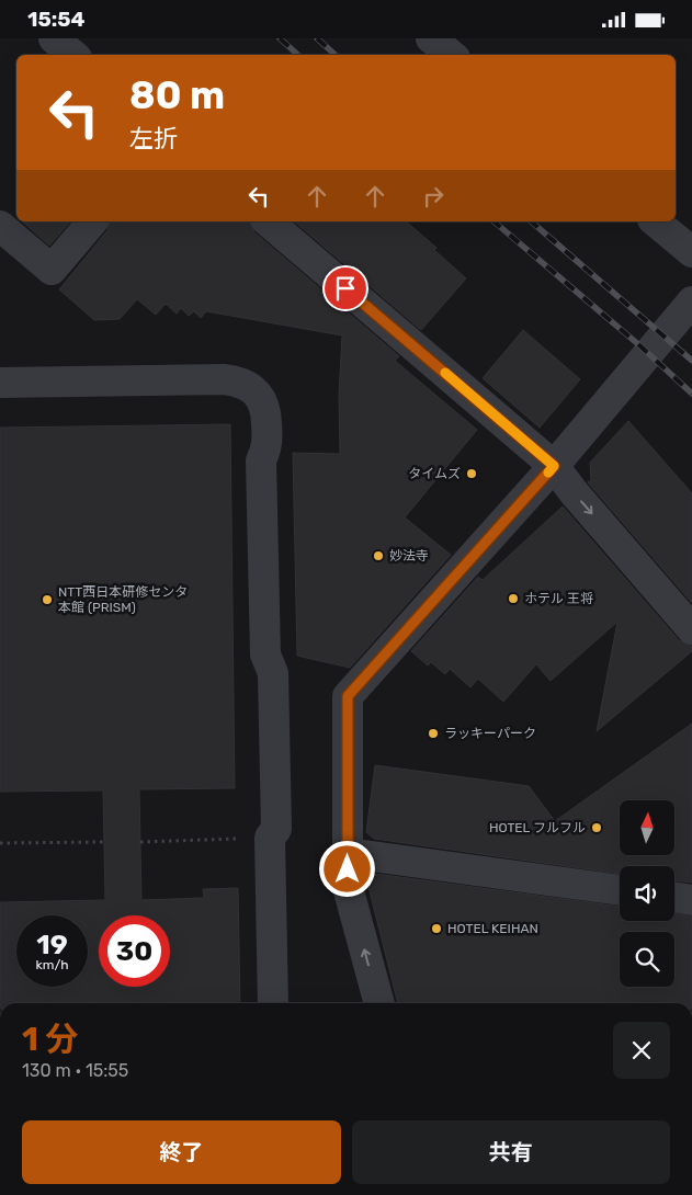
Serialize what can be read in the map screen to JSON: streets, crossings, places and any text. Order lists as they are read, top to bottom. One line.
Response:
{"places":["タイムズ","妙法寺","ホテル 王将","NTT西日本研修センタ 本館 (PRISM)","ラッキーパーク","HOTEL フルフル","HOTEL KEIHAN"],"north":"top","page":{"status":"15:54","turn":["80 m","左折"],"speed":"19 km/h","limit":"30","heading":["1 分","130 m · 15:55"],"buttons":["終了","共有"]}}
